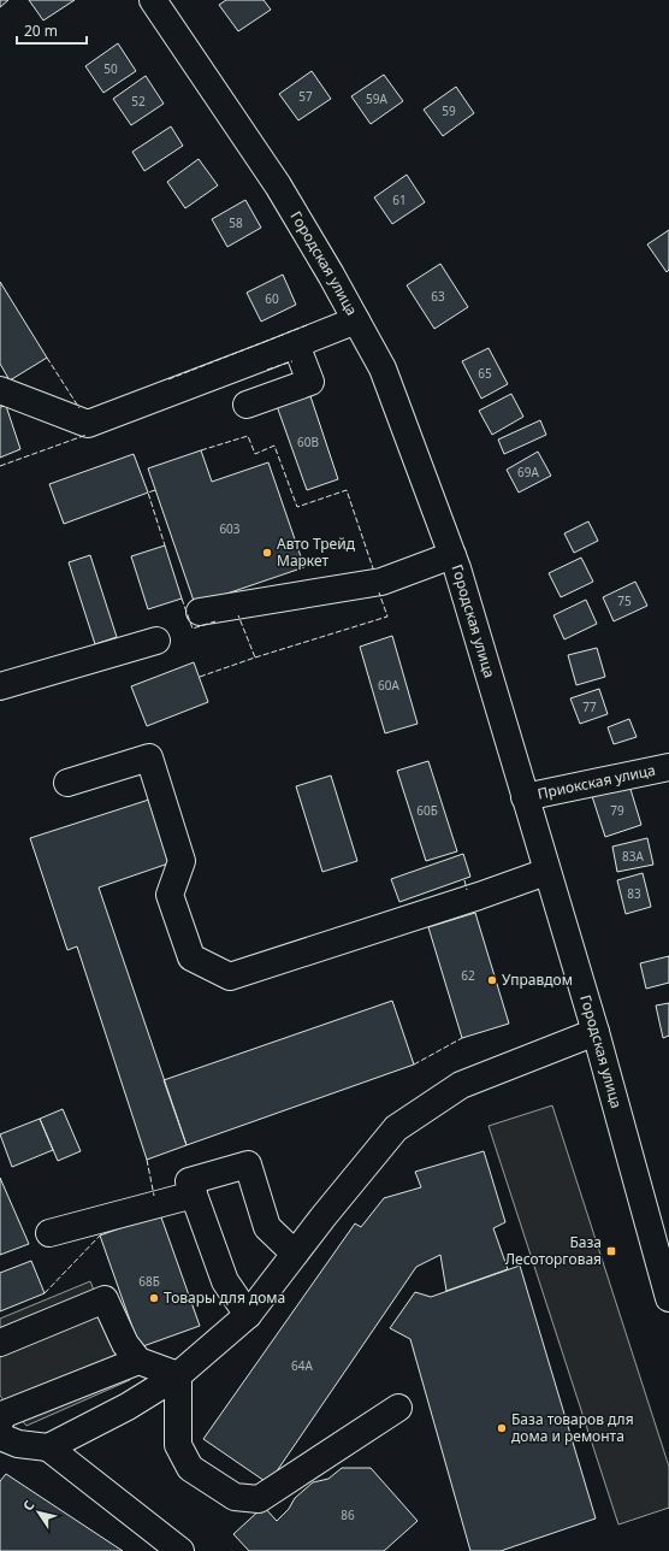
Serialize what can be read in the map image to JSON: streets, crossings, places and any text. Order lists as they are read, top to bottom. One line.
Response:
{"streets":{"main road":["Городская улица","Приокская улица"]},"crossings":[["Городская улица","Приокская улица"]],"places":{"other":["Авто Трейд Маркет","Управдом","Товары для дома","База товаров для дома и ремонта"],"transit":["База Лесоторговая"]},"house_numbers":["50","57","59А","52","59","61","58","63","60","65","60В","69А","60З","75","60А","77","60Б","79","83А","83","62","68Б","64А","86"],"scale_bar":"20 m","north":"top left"}
